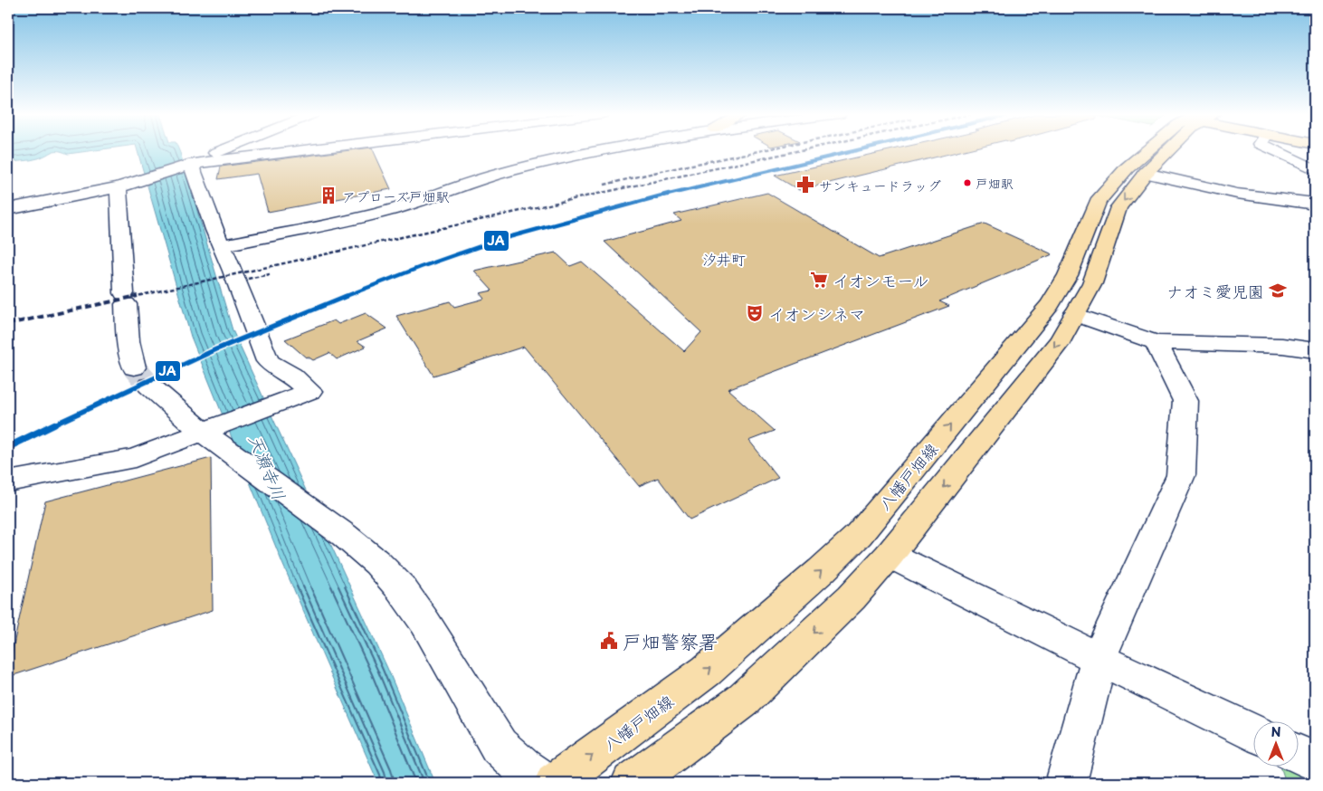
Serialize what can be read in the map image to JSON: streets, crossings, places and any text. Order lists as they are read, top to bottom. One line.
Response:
{"streets":{"main road":["八幡戸畑線"]},"districts":["汐井町"],"water":["天瀬寺川"],"places":{"other":["戸畑駅"],"pharmacy":["サンキュードラッグ"],"building":["アプローズ戸畑駅"],"supermarket":["イオンモール"],"school or university":["ナオミ愛児園"],"theatre":["イオンシネマ"],"public building":["戸畑警察署"]},"lines":["transit line JA"],"north":"top"}
